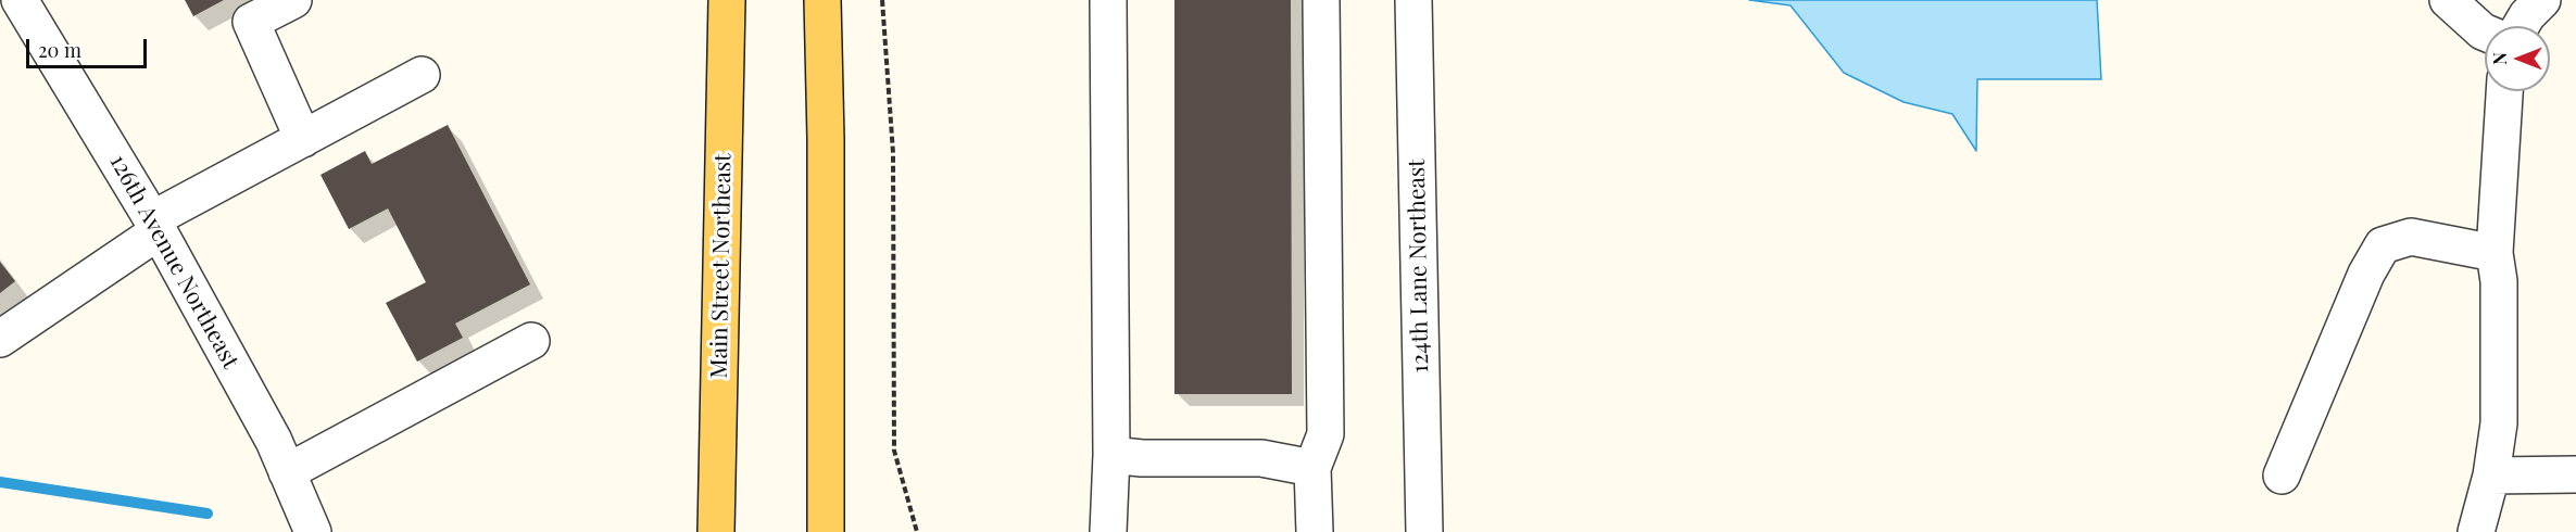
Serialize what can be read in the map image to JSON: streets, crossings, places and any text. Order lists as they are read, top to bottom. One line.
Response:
{"streets":{"main road":["Main Street Northeast"],"street":["126th Avenue Northeast","124th Lane Northeast"]},"scale_bar":"20 m","north":"left"}
